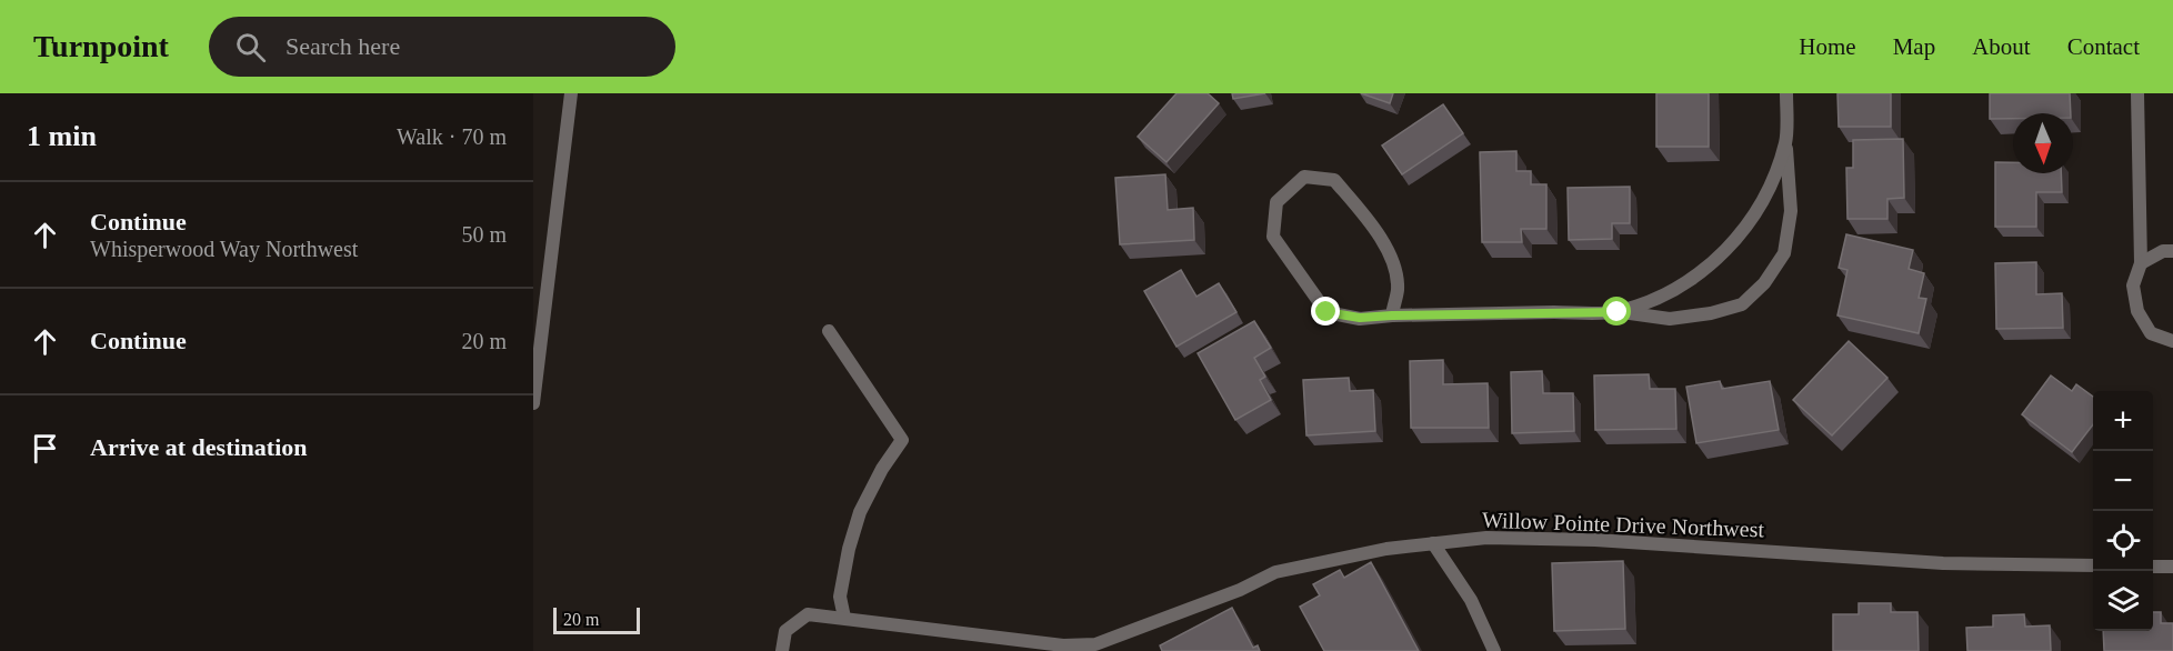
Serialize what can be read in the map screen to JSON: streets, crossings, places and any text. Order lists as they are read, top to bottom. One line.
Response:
{"streets":{"street":["Willow Pointe Drive Northwest"]},"scale_bar":"20 m","north":"bottom","page":{"header":"Turnpoint","search":"Search here","nav":["Home","Map","About","Contact"],"heading":["1 min","Walk · 70 m"],"list":[["Continue","Whisperwood Way Northwest","50 m"],["Continue","20 m"],"Arrive at destination"],"map_buttons":["+","−"],"scale":"20 m"}}
